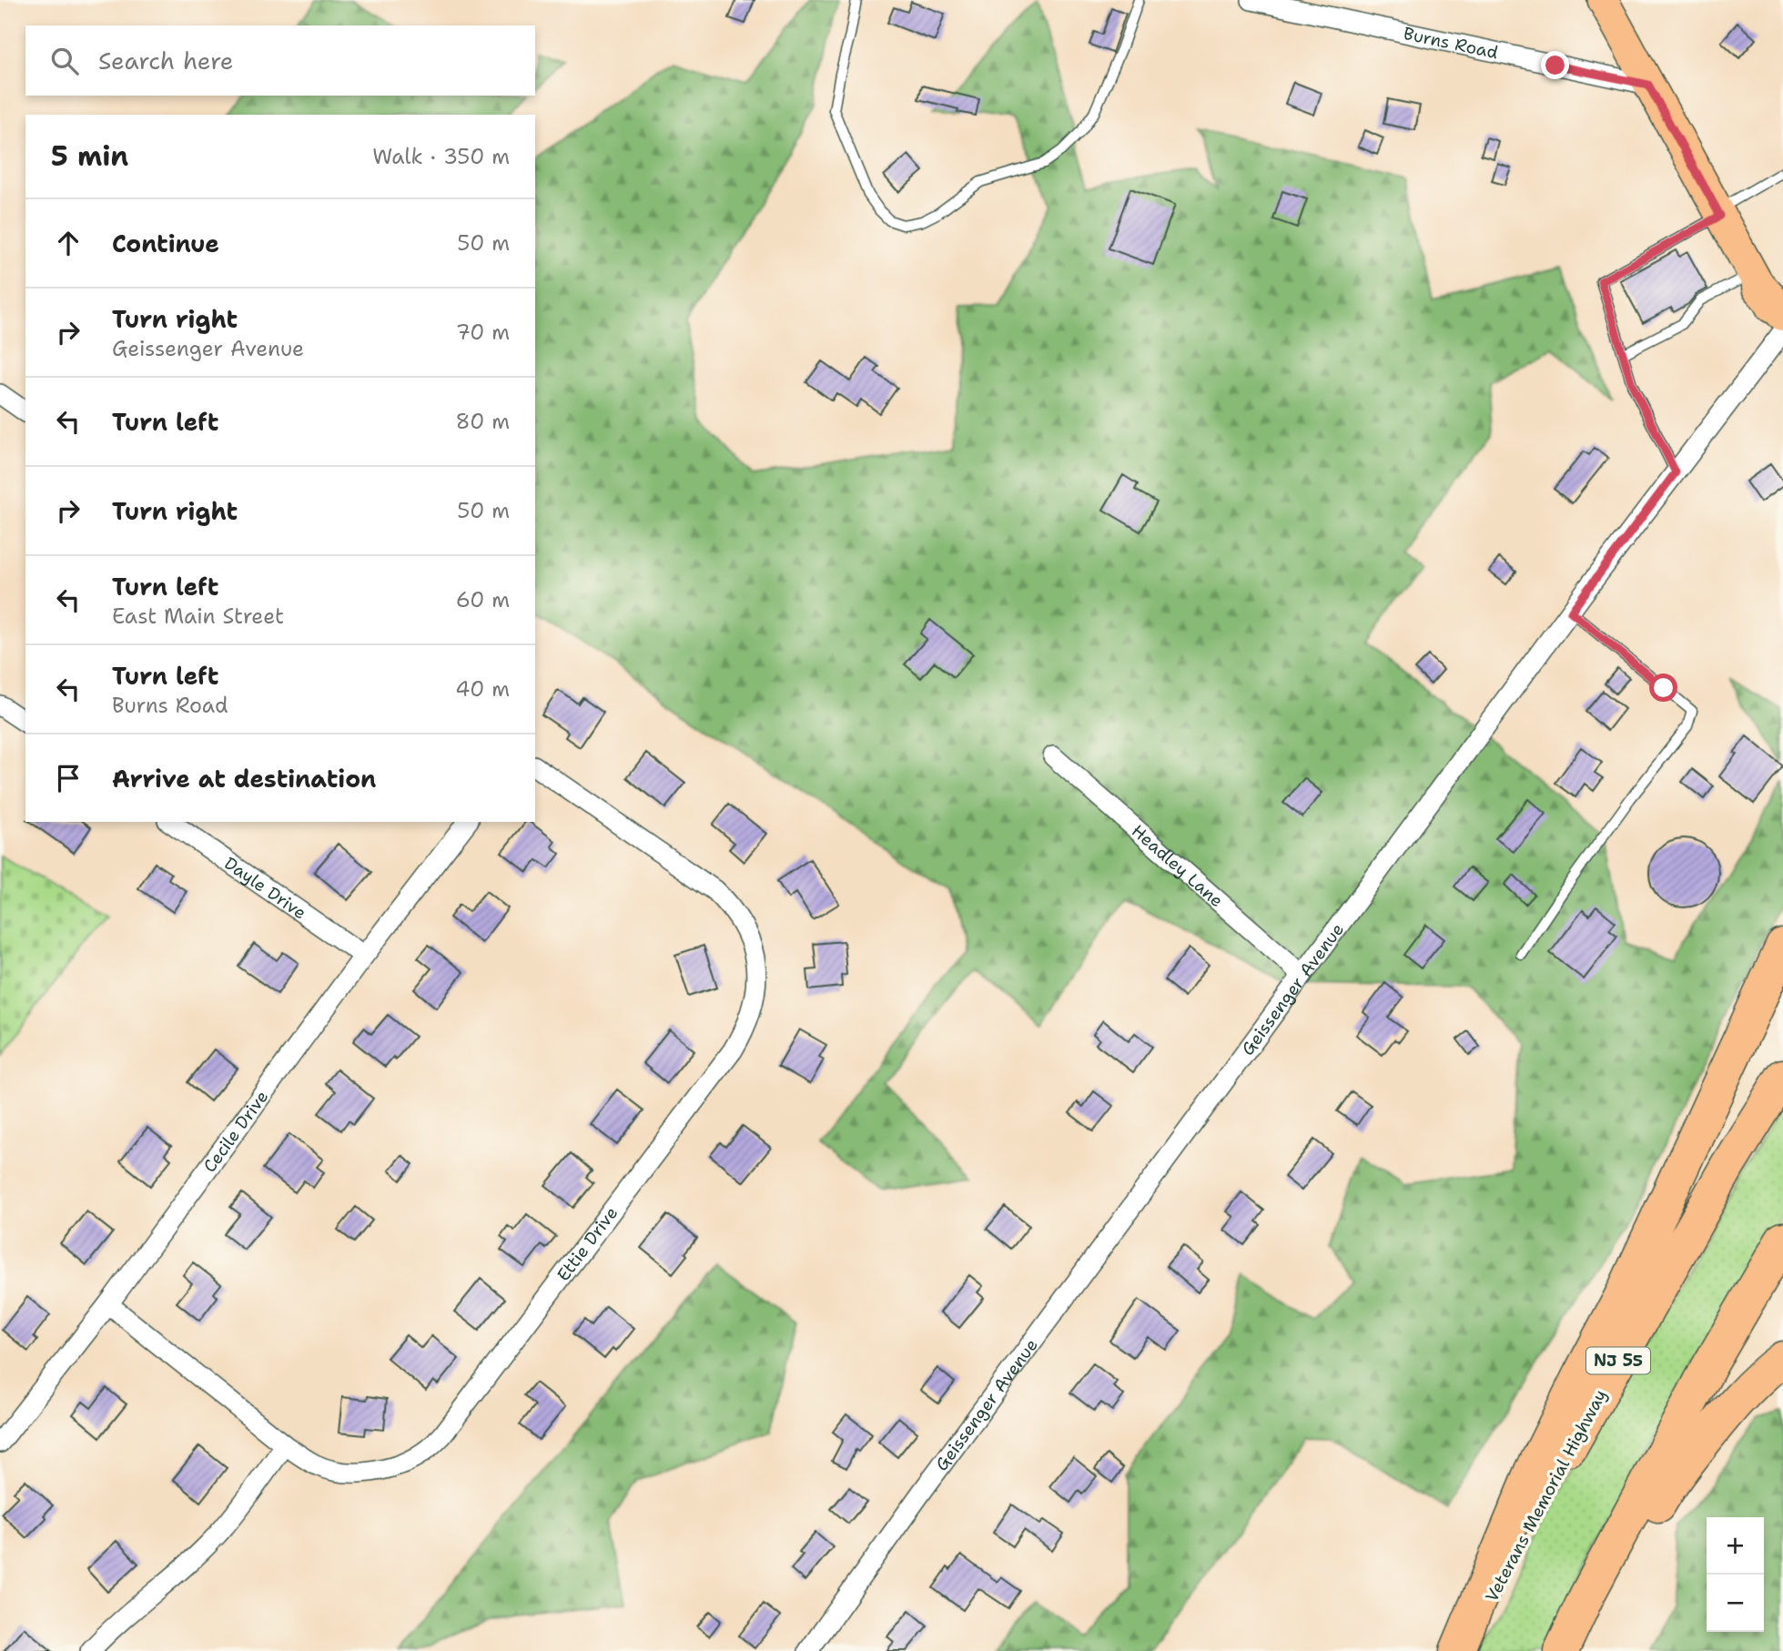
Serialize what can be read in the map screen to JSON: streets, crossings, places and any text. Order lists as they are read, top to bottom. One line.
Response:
{"streets":{"highway":["NJ 55","Veterans Memorial Highway"],"street":["Burns Road","Headley Lane","Dayle Drive","Geissenger Avenue","Cecile Drive","Ettie Drive"]},"crossings":[["Headley Lane","Geissenger Avenue"],["Dayle Drive","Cecile Drive"],["Cecile Drive","Ettie Drive"]],"page":{"search":"Search here","heading":["5 min","Walk · 350 m"],"list":[["Continue","50 m"],["Turn right","Geissenger Avenue","70 m"],["Turn left","80 m"],["Turn right","50 m"],["Turn left","East Main Street","60 m"],["Turn left","Burns Road","40 m"],"Arrive at destination"],"map_buttons":["+","−"]}}
